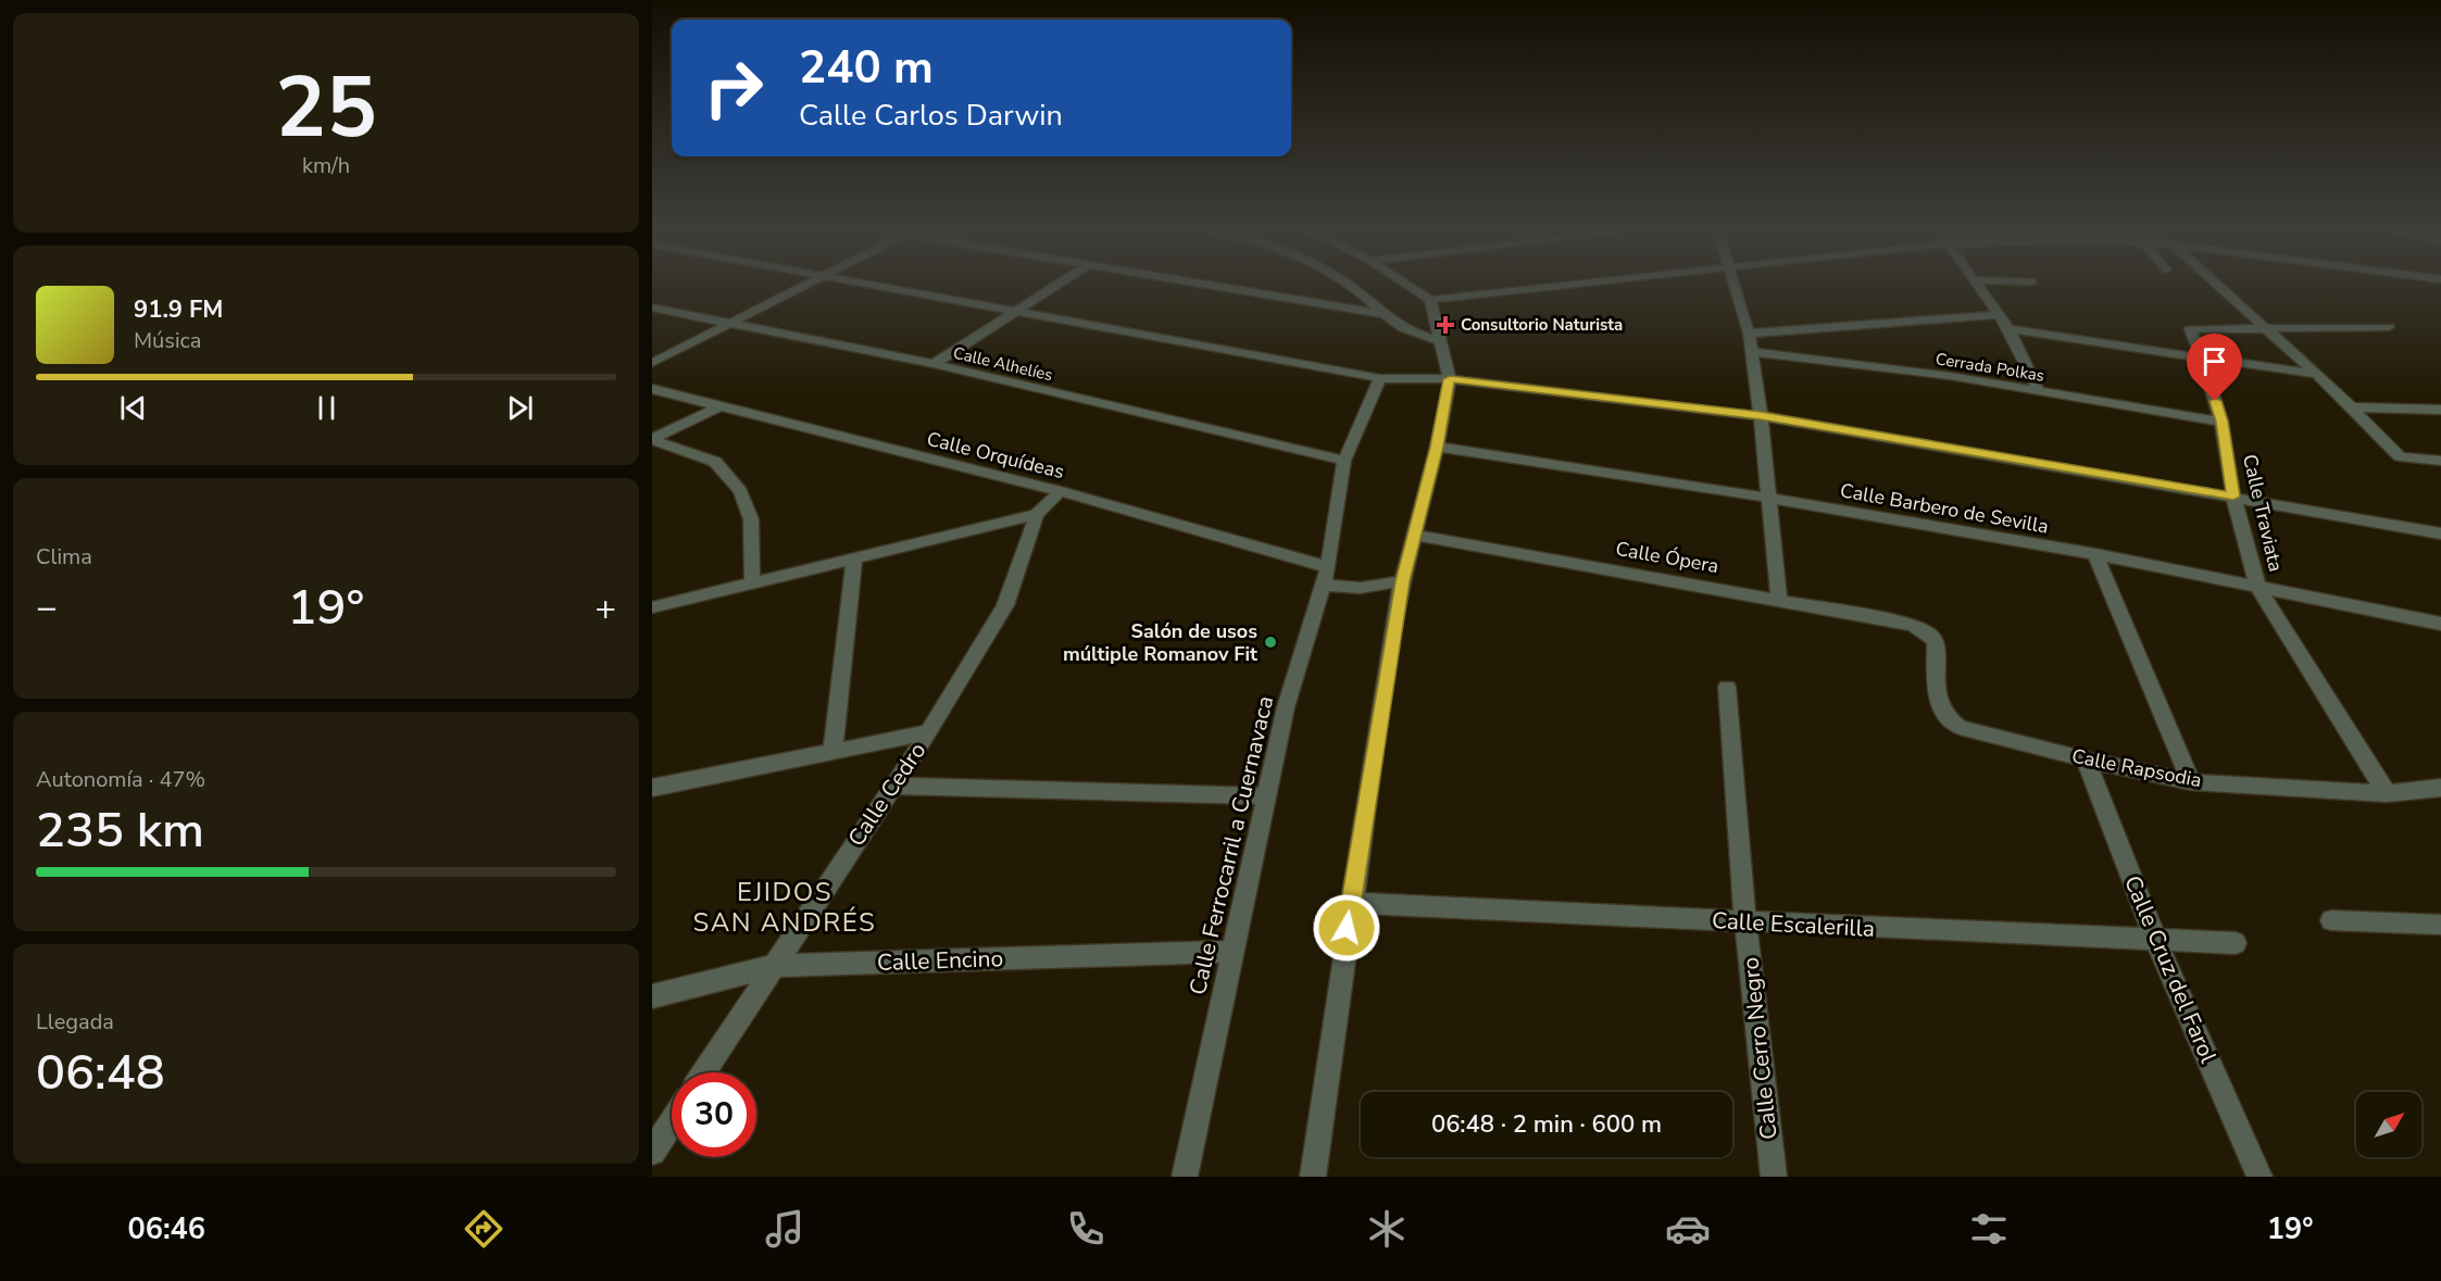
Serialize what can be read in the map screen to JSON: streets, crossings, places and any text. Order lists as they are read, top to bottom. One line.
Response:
{"streets":{"street":["Calle Alhelíes","Cerrada Polkas","Calle Orquídeas","Calle Barbero de Sevilla","Calle Traviata","Calle Ópera","Calle Rapsodia","Calle Cedro","Calle Ferrocarril a Cuernavaca","Calle Escalerilla","Calle Encino","Calle Cruz del Farol","Calle Cerro Negro"]},"crossings":[["Calle Alhelíes","Calle Ferrocarril a Cuernavaca"],["Cerrada Polkas","Calle Traviata"],["Calle Orquídeas","Calle Cedro"],["Calle Orquídeas","Calle Ferrocarril a Cuernavaca"],["Calle Barbero de Sevilla","Calle Traviata"],["Calle Traviata","Calle Rapsodia"],["Calle Ópera","Calle Rapsodia"],["Calle Rapsodia","Calle Cruz del Farol"],["Calle Cedro","Calle Encino"],["Calle Ferrocarril a Cuernavaca","Calle Encino"],["Calle Escalerilla","Calle Cruz del Farol"],["Calle Escalerilla","Calle Cerro Negro"]],"districts":["EJIDOS SAN ANDRÉS"],"places":{"health":["Consultorio Naturista"],"other":["Salón de usos múltiple Romanov Fit"]},"north":"top right","page":{"tile":[["25","km/h"],"Clima",["Autonomía · 47%","235 km"],["Llegada","06:48"]],"turn":["240 m","Calle Carlos Darwin"],"song":["91.9 FM","Música"],"heat":["−","19°","+"],"limit":"30","trip":"06:48 · 2 min · 600 m","tabs":["06:46","19°"]}}
